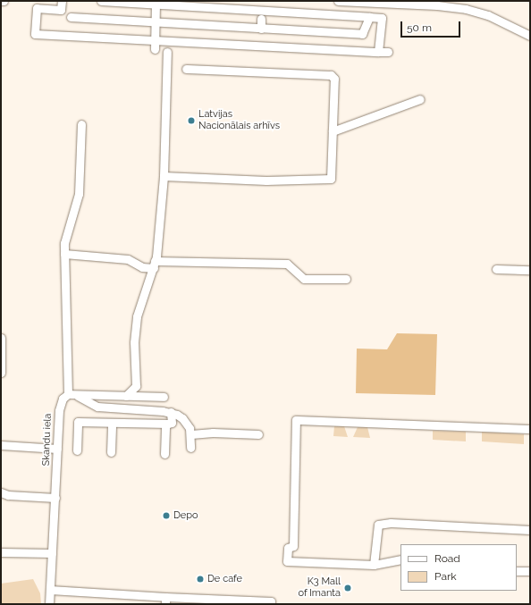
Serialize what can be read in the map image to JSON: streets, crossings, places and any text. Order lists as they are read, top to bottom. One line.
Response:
{"streets":{"street":["Skandu iela"]},"places":["Latvijas Nacionālais arhīvs","Depo","De cafe","K3 Mall of Imanta"],"legend":["Road","Park"],"scale_bar":"50 m"}
